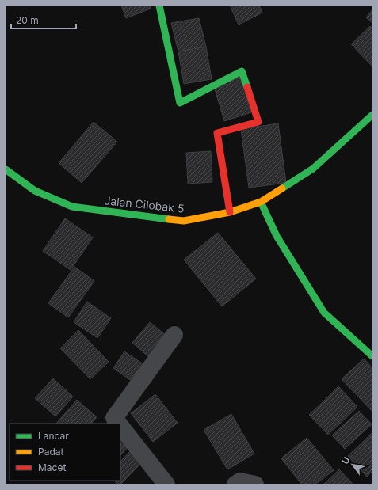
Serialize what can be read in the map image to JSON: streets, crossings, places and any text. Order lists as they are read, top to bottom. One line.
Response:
{"streets":{"street":["Jalan Cilobak 5"]},"legend":["Lancar","Padat","Macet"],"scale_bar":"20 m","north":"top left"}
